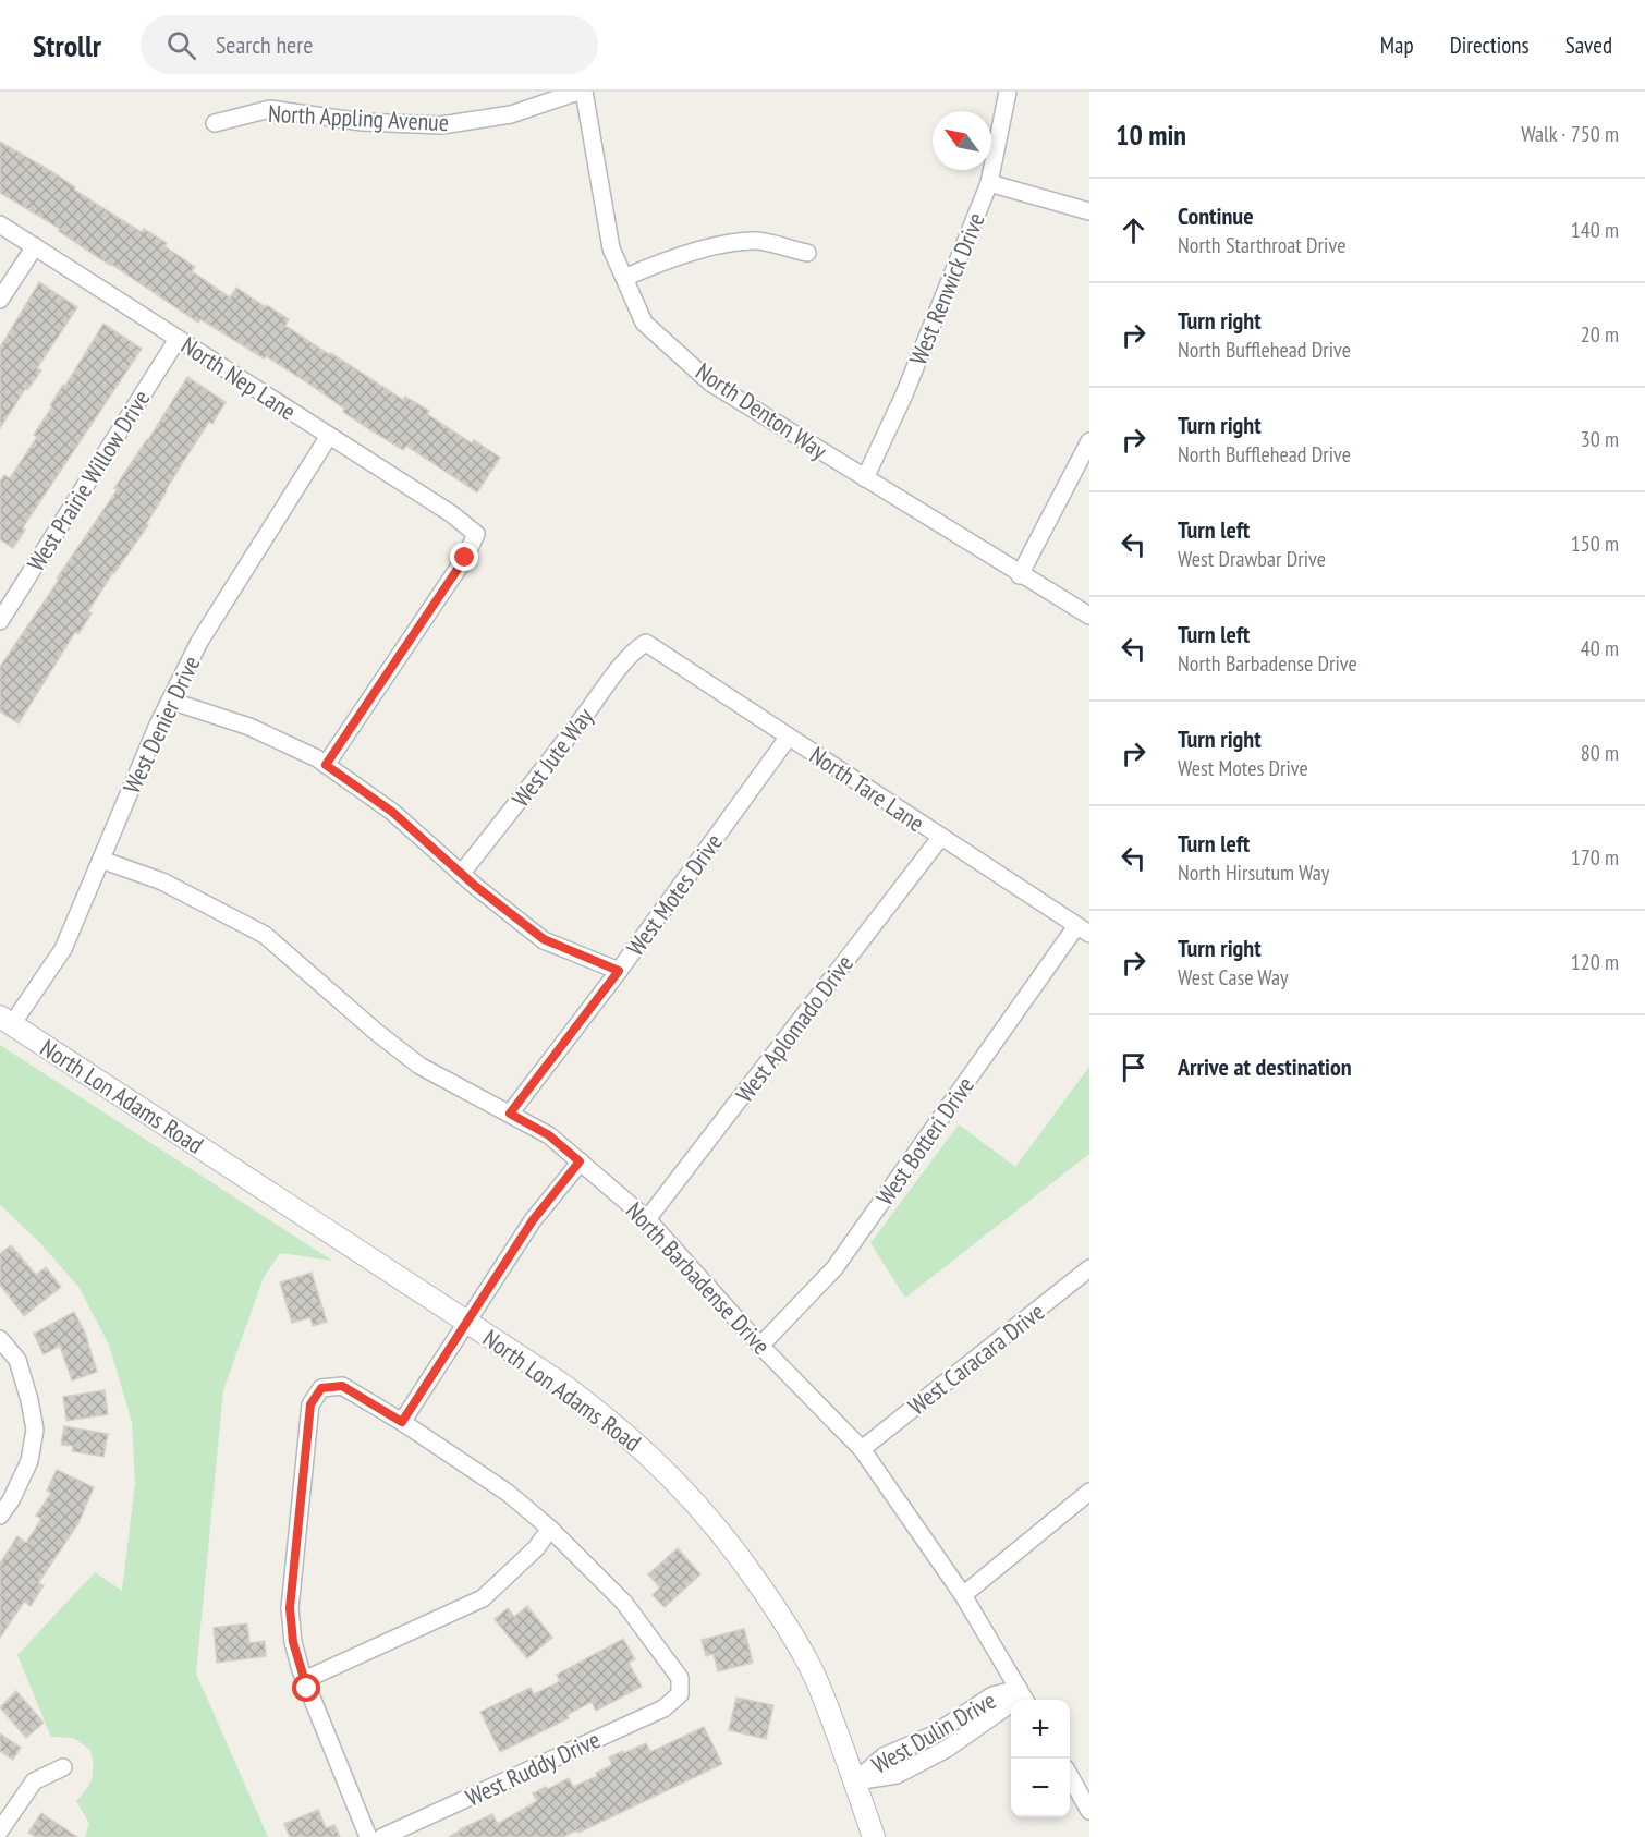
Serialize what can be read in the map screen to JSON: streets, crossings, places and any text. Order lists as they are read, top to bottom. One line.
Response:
{"streets":{"street":["North Appling Avenue","West Renwick Drive","North Nep Lane","North Denton Way","West Prairie Willow Drive","West Denier Drive","West Jute Way","North Tare Lane","West Motes Drive","West Aplomado Drive","North Lon Adams Road","West Botteri Drive","North Barbadense Drive","West Caracara Drive","West Dulin Drive","West Ruddy Drive"]},"crossings":[["West Renwick Drive","North Denton Way"],["North Nep Lane","West Prairie Willow Drive"],["North Nep Lane","West Denier Drive"],["West Denier Drive","North Lon Adams Road"],["West Denier Drive","North Barbadense Drive"],["West Jute Way","North Tare Lane"],["North Tare Lane","West Motes Drive"],["North Tare Lane","West Aplomado Drive"],["North Tare Lane","West Botteri Drive"],["West Motes Drive","North Barbadense Drive"],["West Aplomado Drive","North Barbadense Drive"],["North Lon Adams Road","West Dulin Drive"],["West Botteri Drive","North Barbadense Drive"],["North Barbadense Drive","West Caracara Drive"],["North Barbadense Drive","West Dulin Drive"]],"north":"top left","page":{"header":"Strollr","search":"Search here","nav":["Map","Directions","Saved"],"heading":["10 min","Walk · 750 m"],"list":[["Continue","North Starthroat Drive","140 m"],["Turn right","North Bufflehead Drive","20 m"],["Turn right","North Bufflehead Drive","30 m"],["Turn left","West Drawbar Drive","150 m"],["Turn left","North Barbadense Drive","40 m"],["Turn right","West Motes Drive","80 m"],["Turn left","North Hirsutum Way","170 m"],["Turn right","West Case Way","120 m"],"Arrive at destination"],"map_buttons":["+","−"]}}
